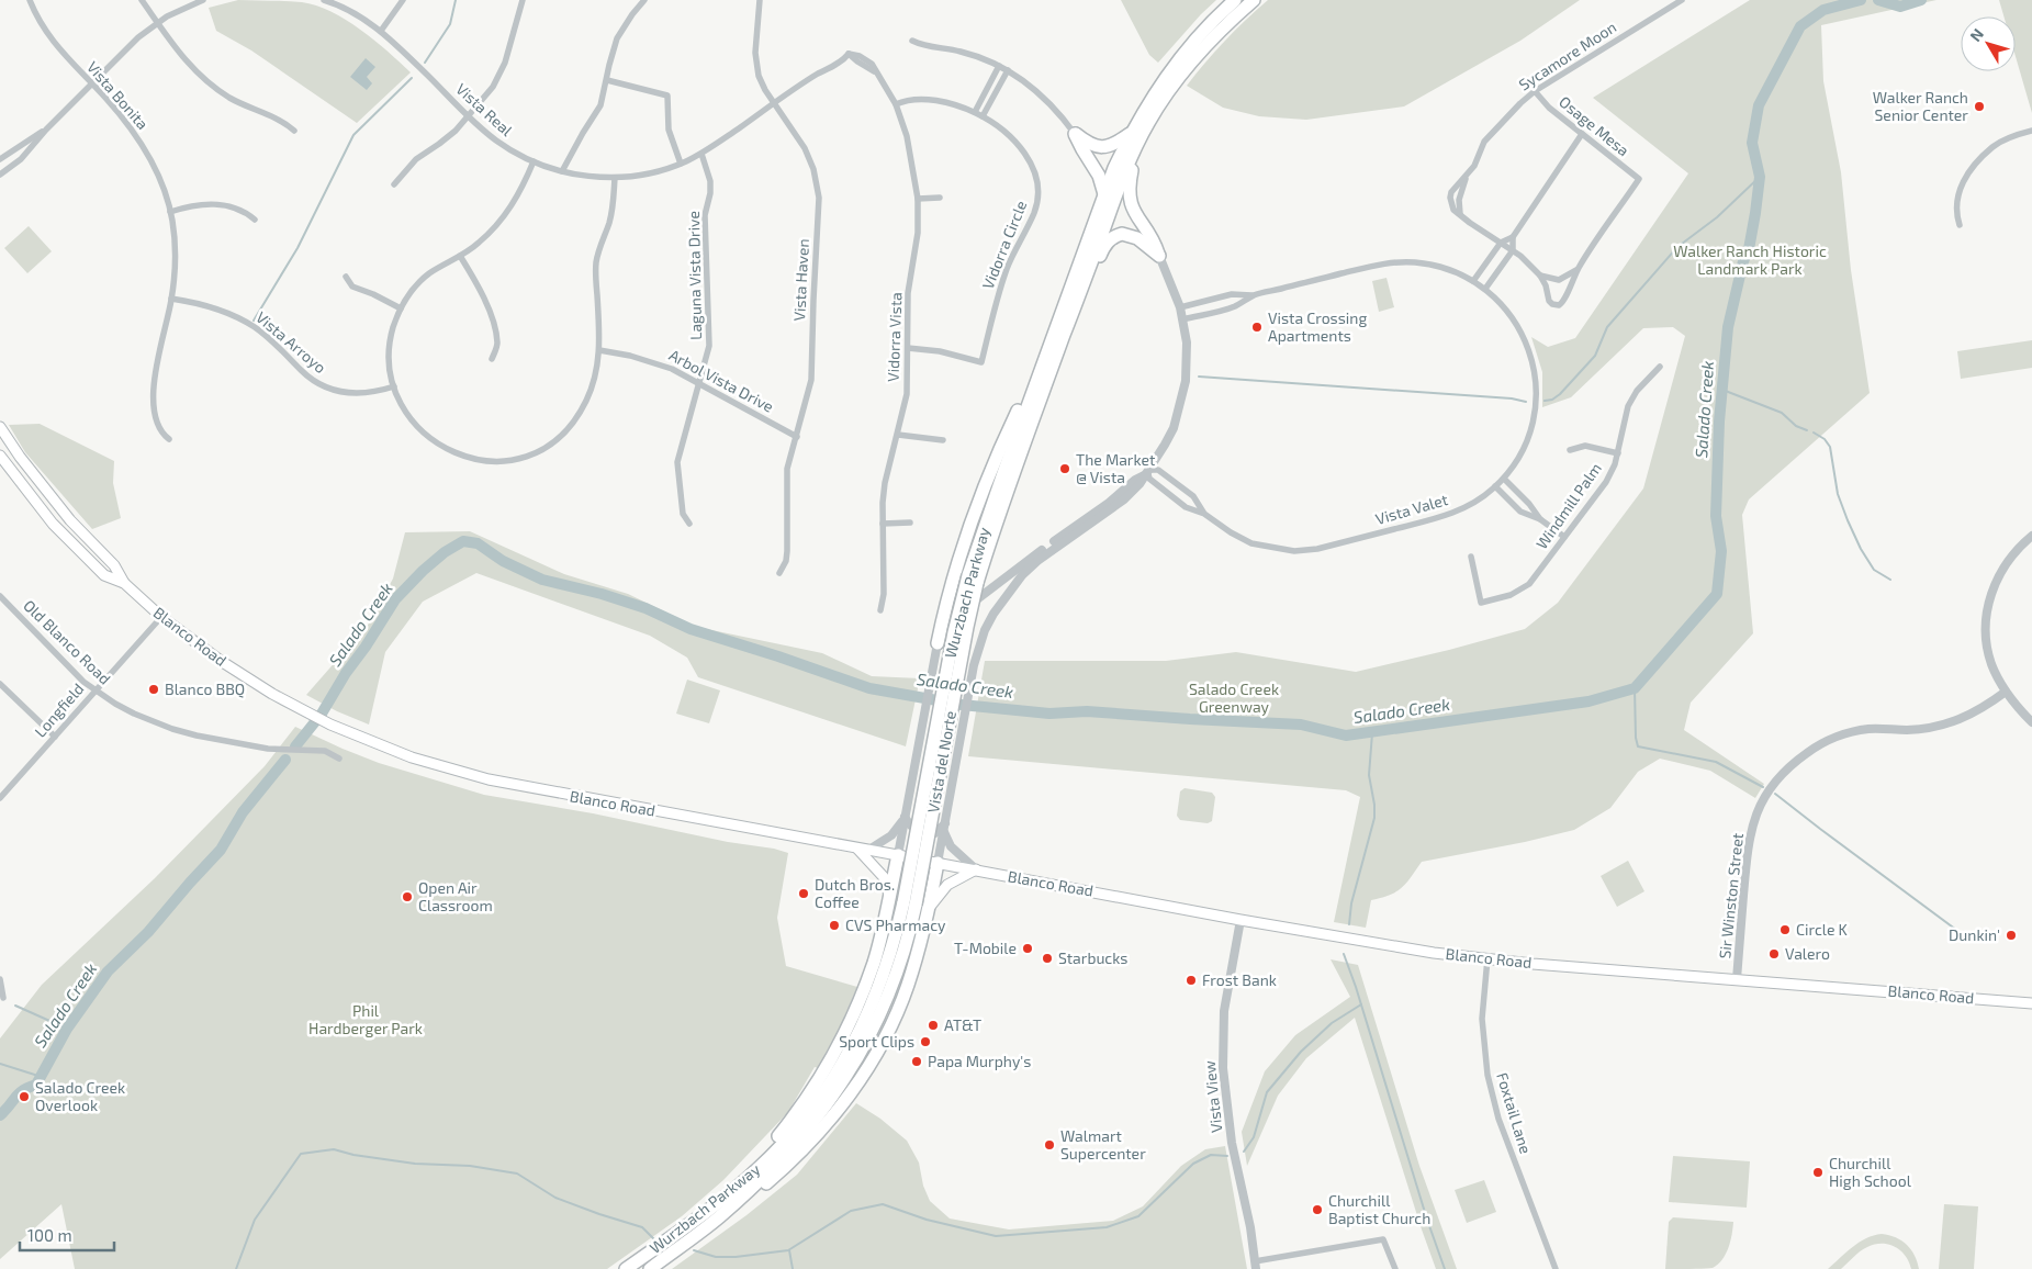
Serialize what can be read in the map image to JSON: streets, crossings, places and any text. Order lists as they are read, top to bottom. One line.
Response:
{"streets":{"highway":["Wurzbach Parkway"],"main road":["Blanco Road"],"street":["Sycamore Moon","Vista Bonita","Vista Real","Osage Mesa","Vidorra Circle","Laguna Vista Drive","Vista Haven","Vidorra Vista","Vista Arroyo","Arbol Vista Drive","Windmill Palm","Vista Valet","Old Blanco Road","Longfield","Vista del Norte","Sir Winston Street","Vista View","Foxtail Lane"]},"crossings":[["Sycamore Moon","Osage Mesa"],["Vista Bonita","Vista Arroyo"],["Vista Real","Laguna Vista Drive"],["Vista Real","Vista Haven"],["Vista Real","Vidorra Vista"],["Vidorra Circle","Vidorra Vista"],["Laguna Vista Drive","Arbol Vista Drive"],["Vista Haven","Arbol Vista Drive"],["Vista Valet","Vista del Norte"],["Wurzbach Parkway","Blanco Road"],["Wurzbach Parkway","Vista del Norte"],["Blanco Road","Longfield"],["Blanco Road","Vista del Norte"],["Blanco Road","Sir Winston Street"],["Blanco Road","Vista View"],["Blanco Road","Foxtail Lane"],["Old Blanco Road","Longfield"]],"water":["Salado Creek"],"parks":["Walker Ranch Historic Landmark Park","Salado Creek Greenway","Phil Hardberger Park"],"places":["Walker Ranch Senior Center","Vista Crossing Apartments","The Market @ Vista","Blanco BBQ","Dutch Bros. Coffee","Open Air Classroom","CVS Pharmacy","Circle K","Dunkin'","T-Mobile","Valero","Starbucks","Frost Bank","AT&T","Sport Clips","Papa Murphy's","Salado Creek Overlook","Walmart Supercenter","Churchill High School","Churchill Baptist Church"],"scale_bar":"100 m","north":"top left"}
